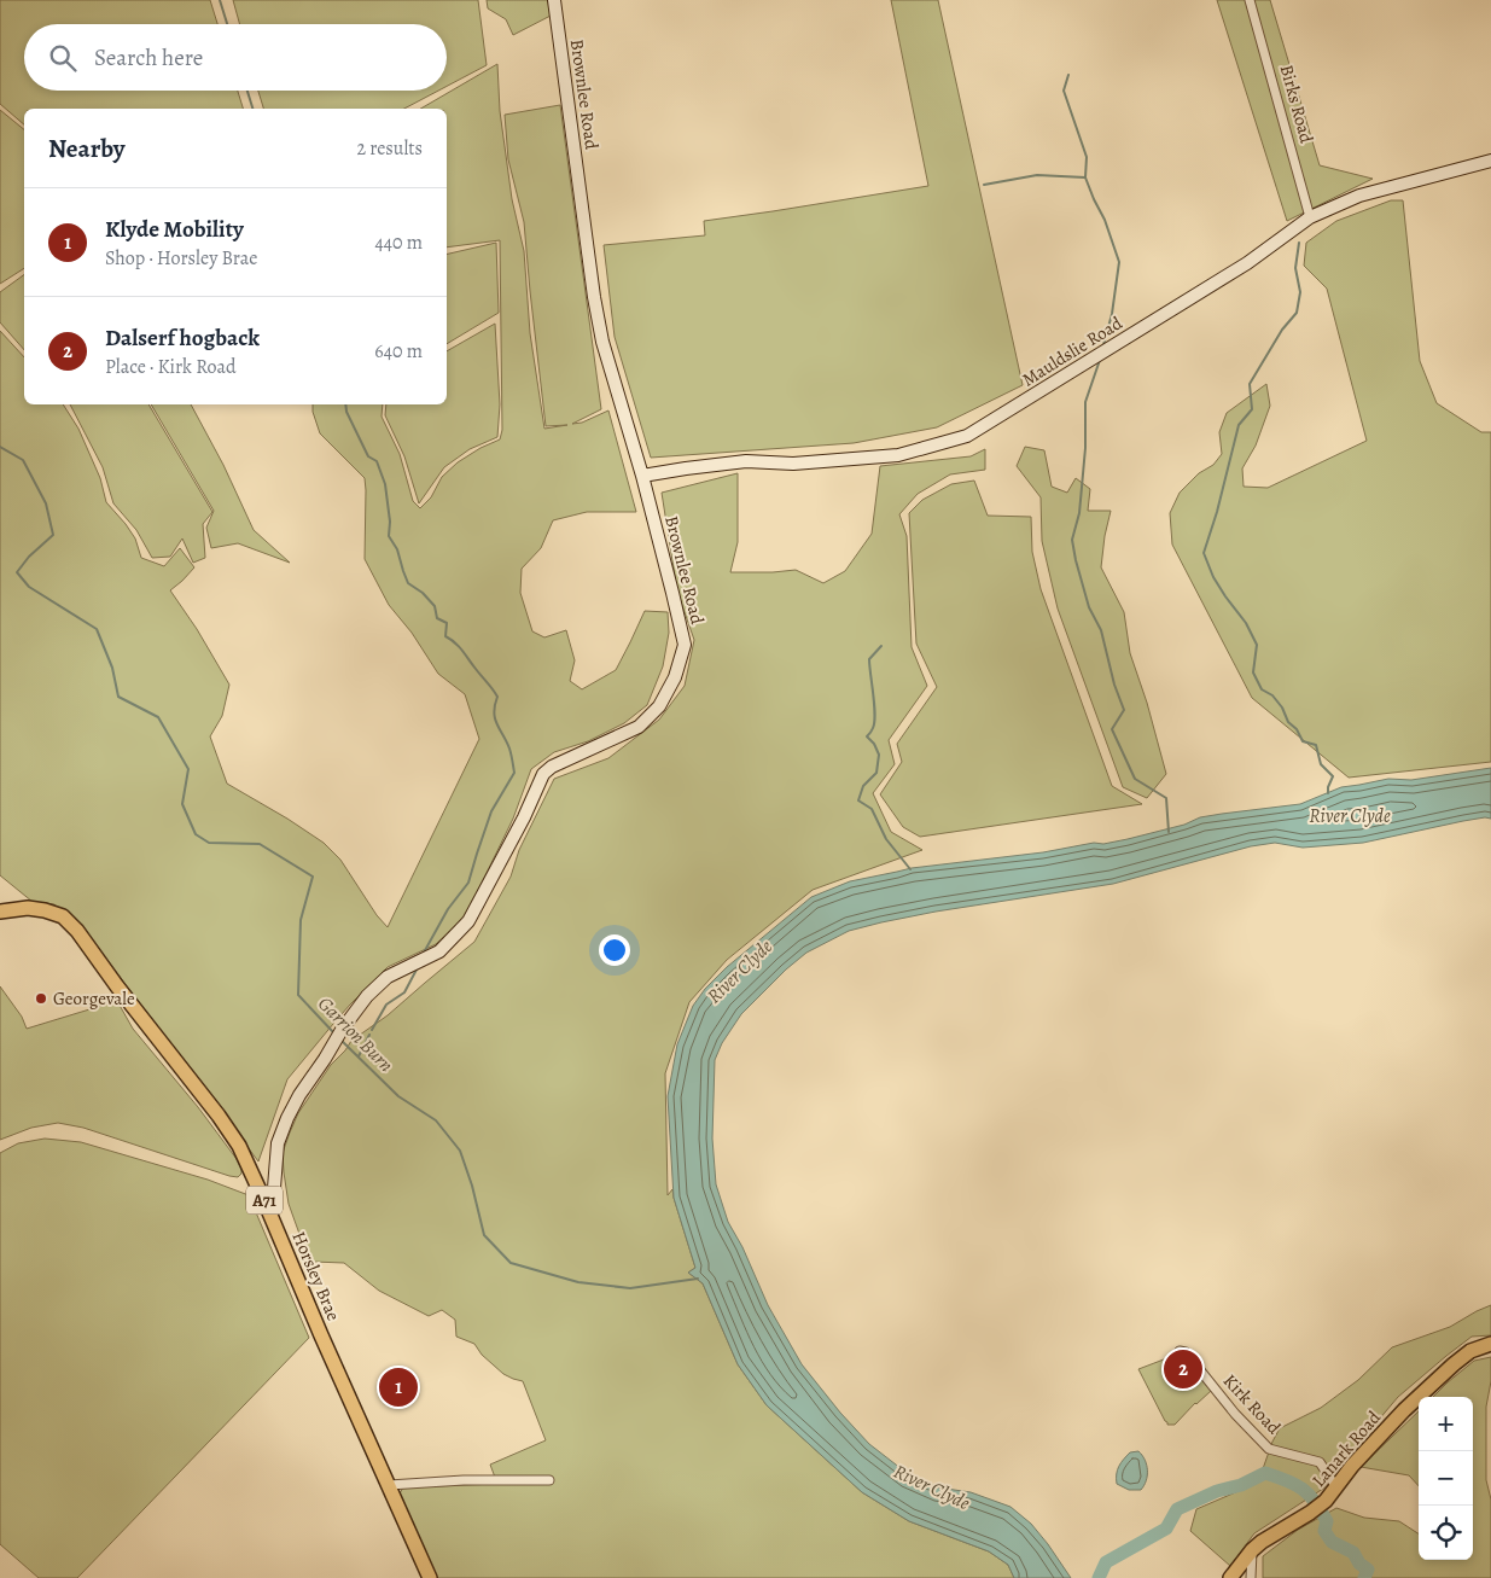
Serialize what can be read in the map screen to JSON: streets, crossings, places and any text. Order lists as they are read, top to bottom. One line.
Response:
{"streets":{"main road":["Brownlee Road","Mauldslie Road","A71","Horsley Brae","Lanark Road"],"street":["Birks Road","Kirk Road"]},"crossings":[["Brownlee Road","Mauldslie Road"],["Brownlee Road","Horsley Brae"],["Birks Road","Mauldslie Road"],["Kirk Road","Lanark Road"]],"water":["River Clyde","Garrion Burn"],"places":["Georgevale"],"page":{"search":"Search here","heading":["Nearby","2 results"],"list":[{"mark":"1","name":"Klyde Mobility","note":"Shop · Horsley Brae","value":"440 m"},{"mark":"2","name":"Dalserf hogback","note":"Place · Kirk Road","value":"640 m"}],"pins":["2","1"],"map_buttons":["+","−"]}}
